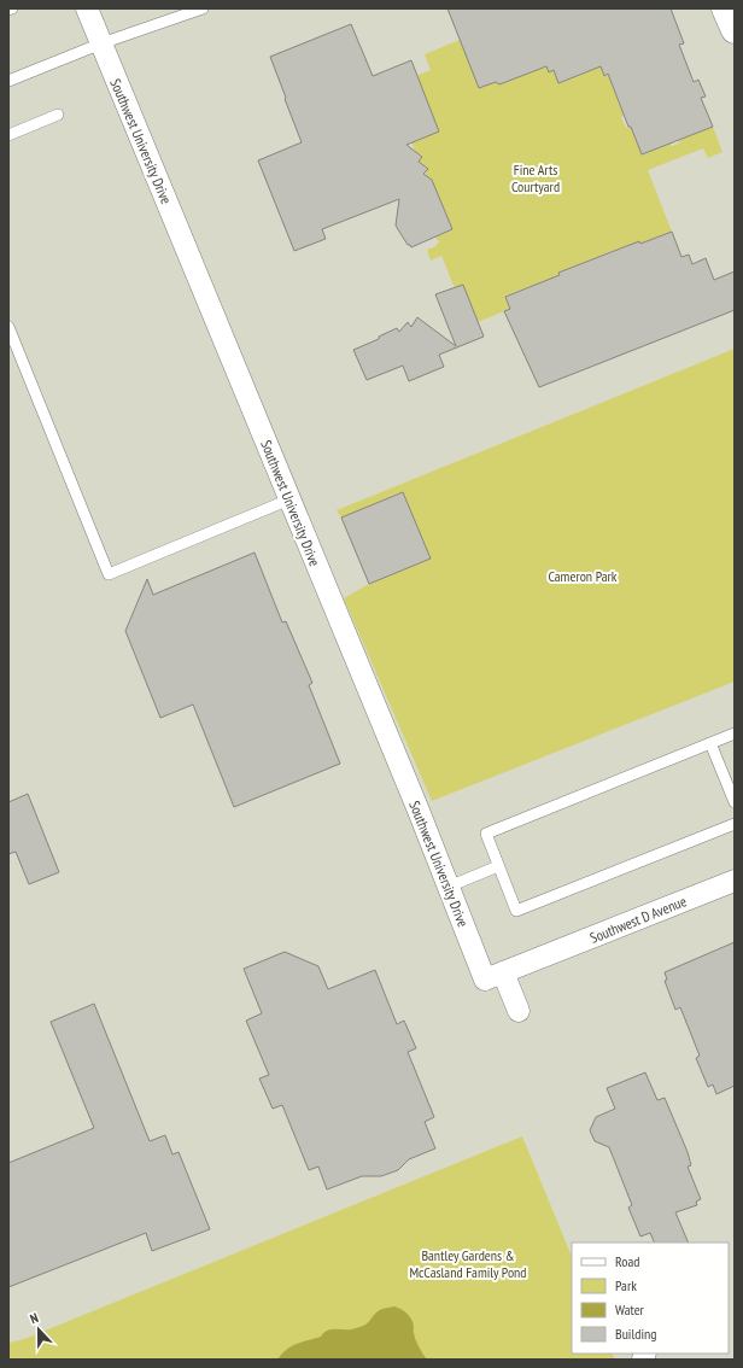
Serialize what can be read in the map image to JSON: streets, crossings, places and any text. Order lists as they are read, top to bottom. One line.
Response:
{"streets":{"street":["Southwest University Drive","Southwest D Avenue"]},"crossings":[["Southwest University Drive","Southwest D Avenue"]],"parks":["Fine Arts Courtyard","Cameron Park","Bantley Gardens & McCasland Family Pond"],"legend":["Road","Park","Water","Building"],"north":"top"}
